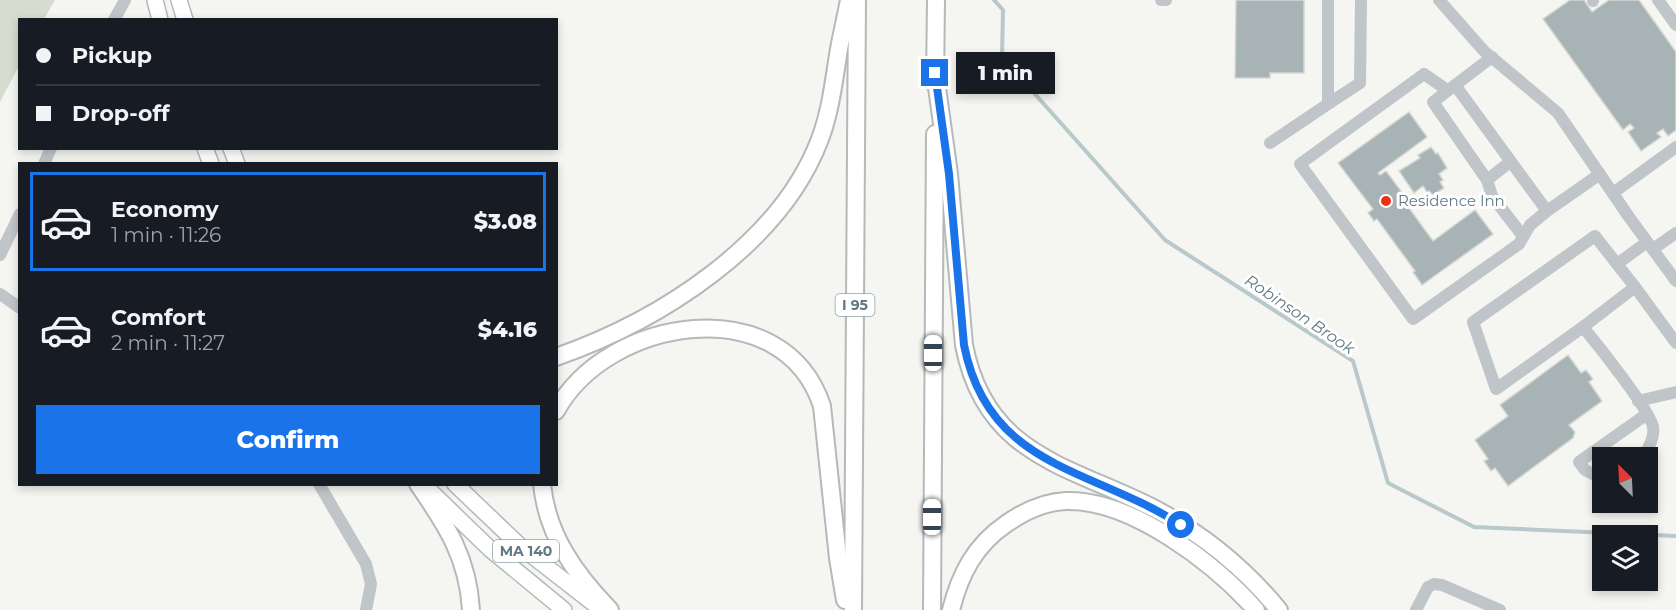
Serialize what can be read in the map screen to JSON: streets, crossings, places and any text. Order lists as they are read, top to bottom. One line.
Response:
{"streets":{"highway":["I 95"],"main road":["MA 140"]},"water":["Robinson Brook"],"places":["Residence Inn"],"north":"top left","page":{"banner":["Pickup","Drop-off"],"bubble":"1 min","list":[{"name":"Economy","note":"1 min · 11:26","value":"$3.08"},{"name":"Comfort","note":"2 min · 11:27","value":"$4.16"}],"buttons":"Confirm"}}
